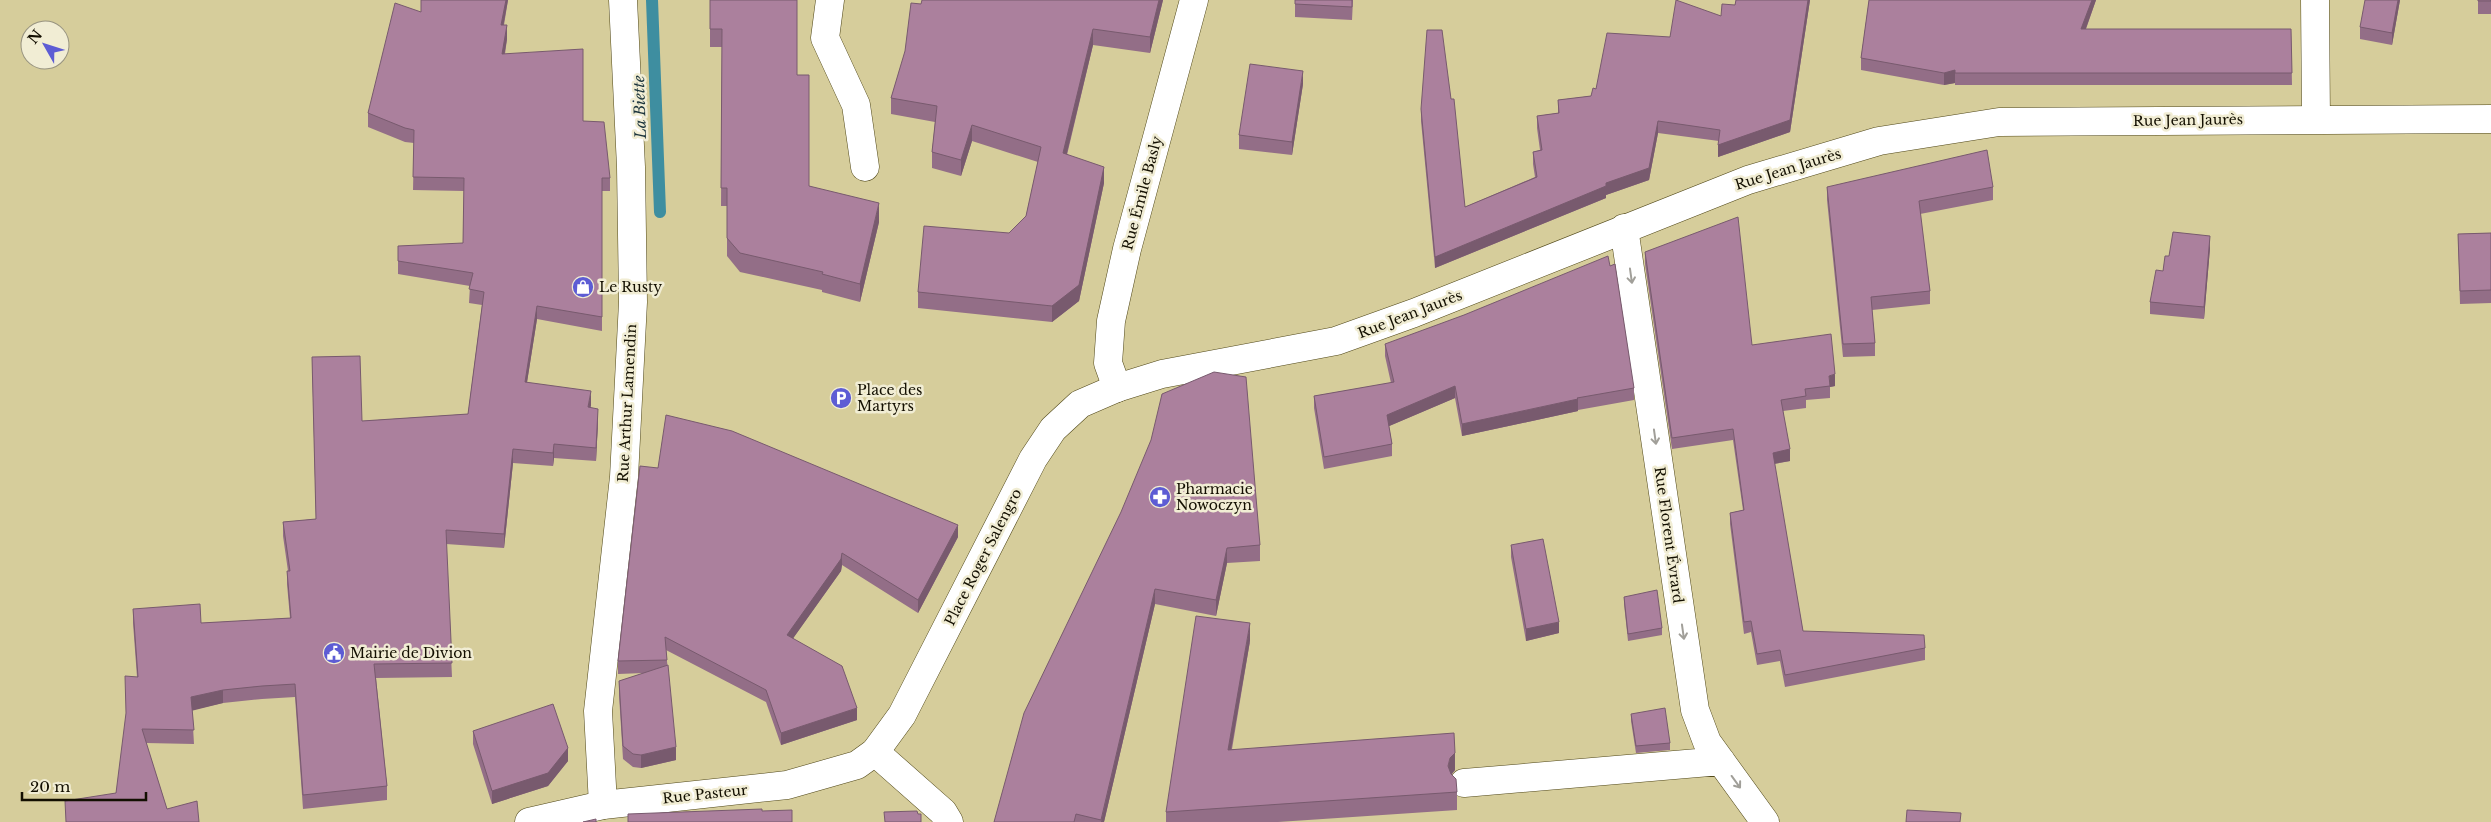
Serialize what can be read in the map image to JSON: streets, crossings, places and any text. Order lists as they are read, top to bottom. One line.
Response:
{"streets":{"main road":["Rue Jean Jaurès","Rue Émile Basly","Rue Arthur Lamendin","Rue Florent Évrard","Place Roger Salengro","Rue Pasteur"]},"crossings":[["Rue Jean Jaurès","Rue Émile Basly"],["Rue Jean Jaurès","Rue Florent Évrard"],["Rue Jean Jaurès","Place Roger Salengro"],["Rue Émile Basly","Place Roger Salengro"],["Rue Arthur Lamendin","Rue Pasteur"],["Place Roger Salengro","Rue Pasteur"]],"one_way":["Rue Florent Évrard"],"water":["La Biette"],"places":{"shop":["Le Rusty"],"parking":["Place des Martyrs"],"pharmacy":["Pharmacie Nowoczyn"],"public building":["Mairie de Divion"]},"scale_bar":"20 m","north":"top left"}
